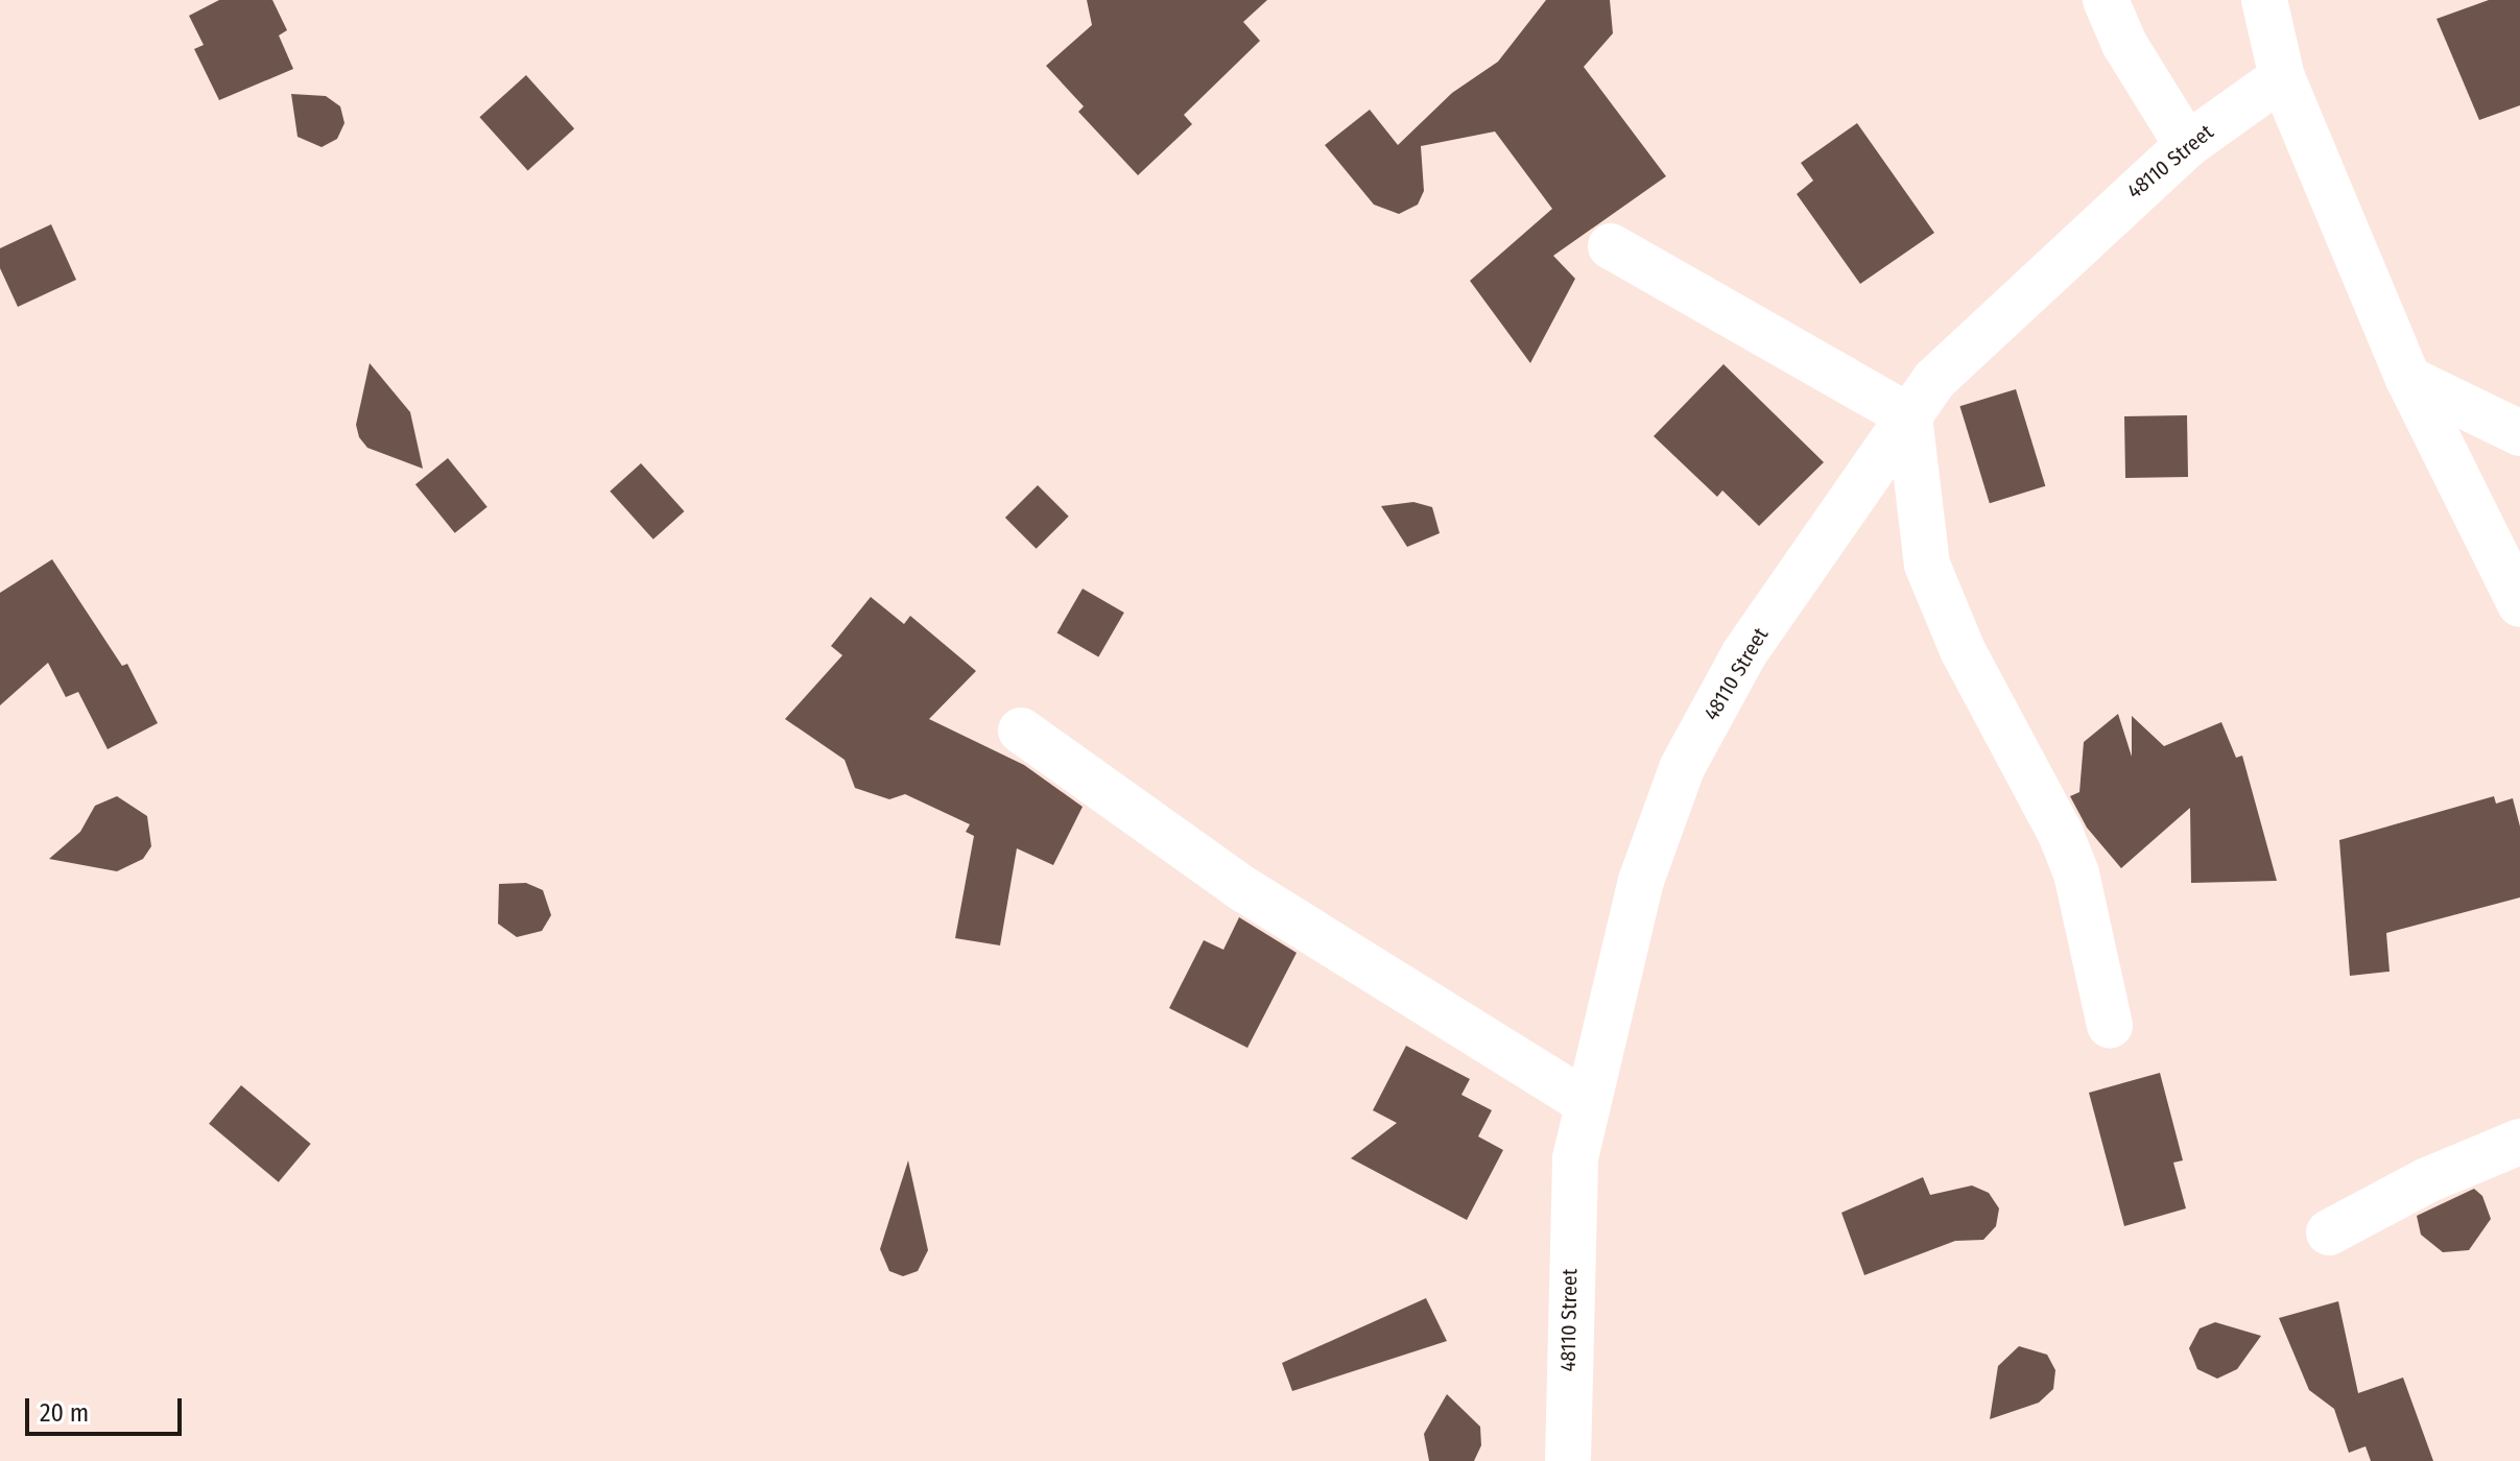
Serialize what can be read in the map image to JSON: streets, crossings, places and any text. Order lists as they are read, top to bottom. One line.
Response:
{"streets":{"street":["48110 Street"]},"scale_bar":"20 m"}
